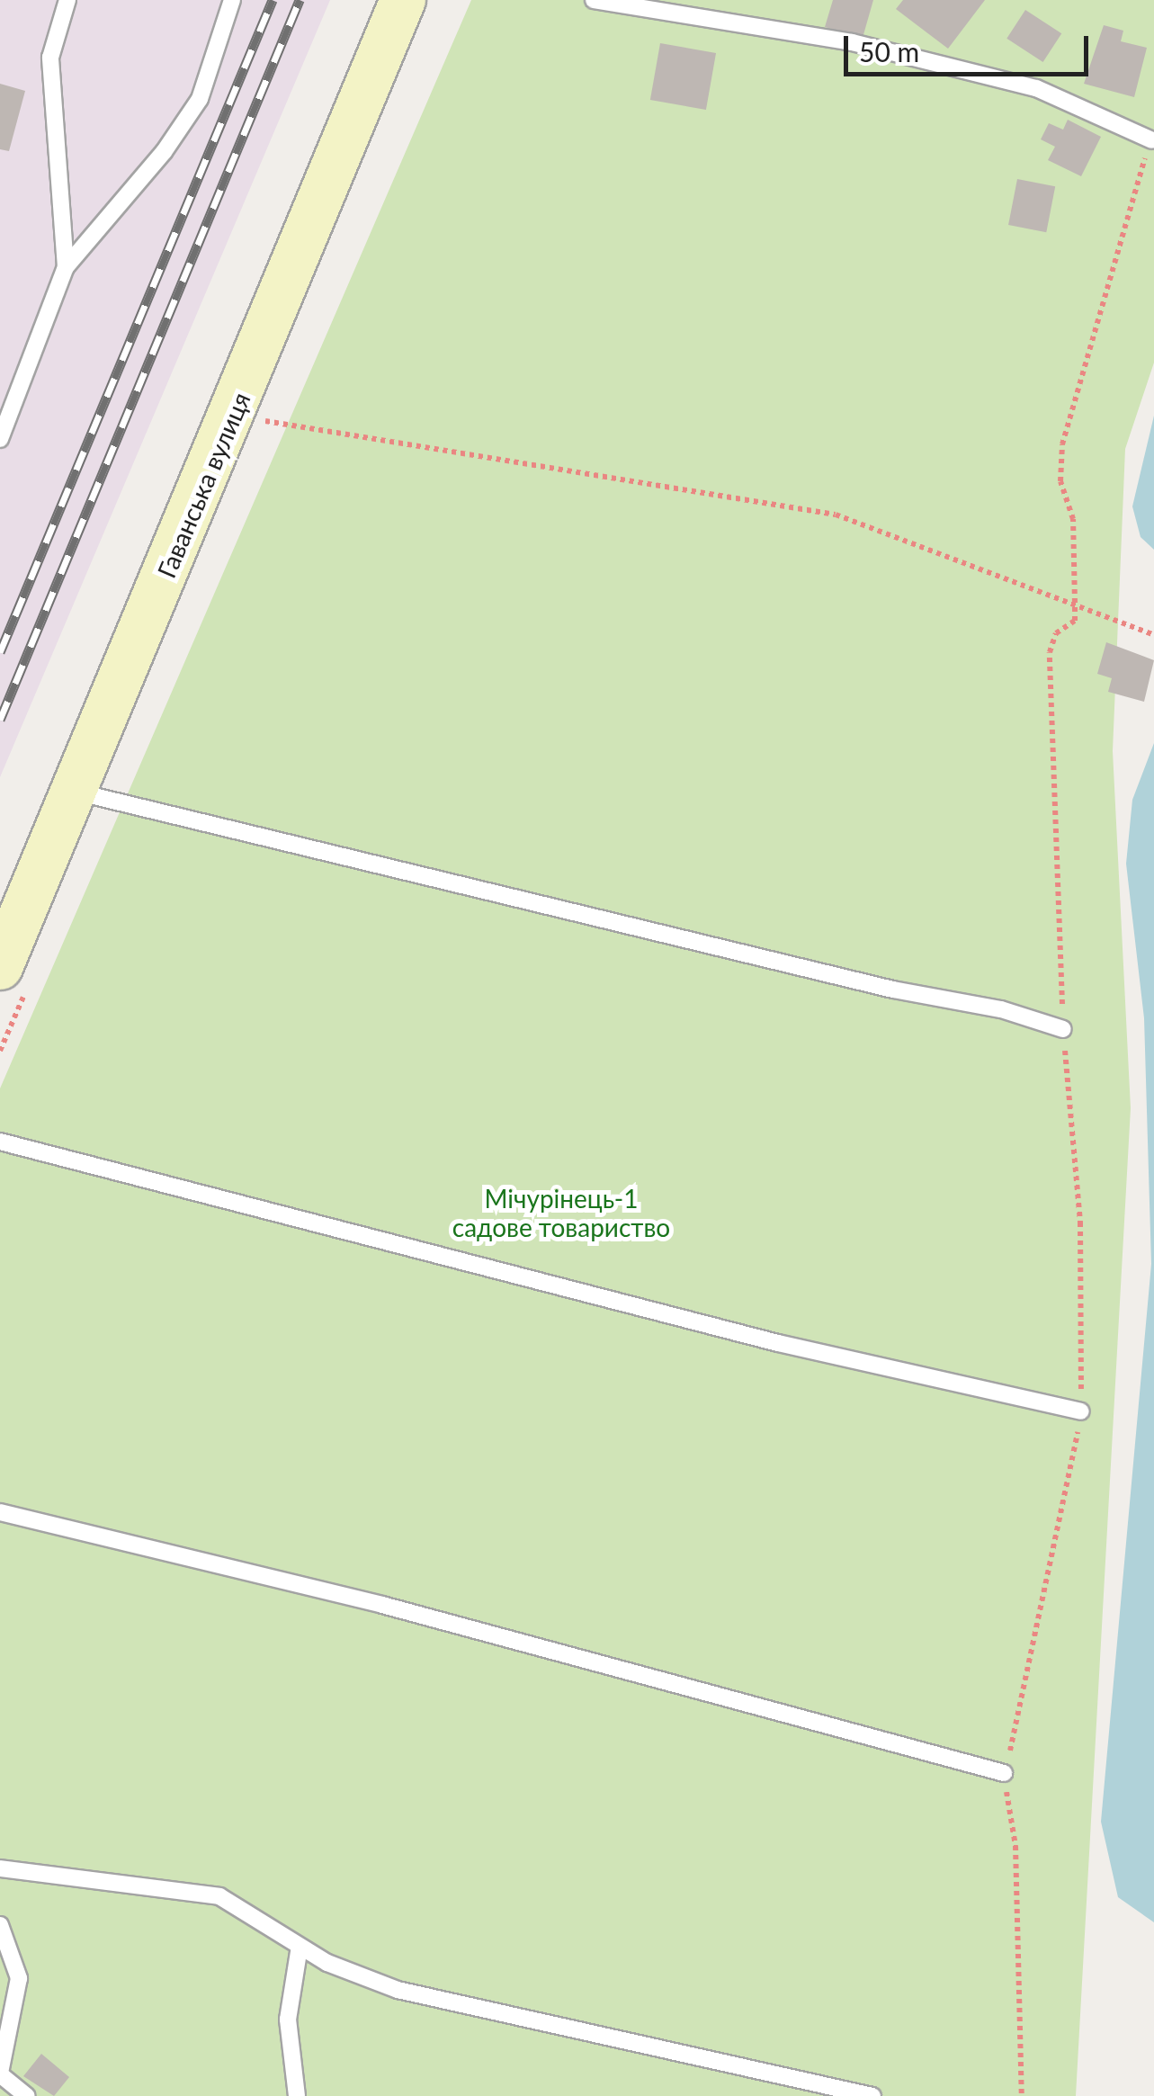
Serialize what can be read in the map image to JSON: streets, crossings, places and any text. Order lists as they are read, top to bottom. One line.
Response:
{"streets":{"main road":["Гаванська вулиця"]},"parks":["Мічурінець-1 садове товариство"],"scale_bar":"50 m"}
